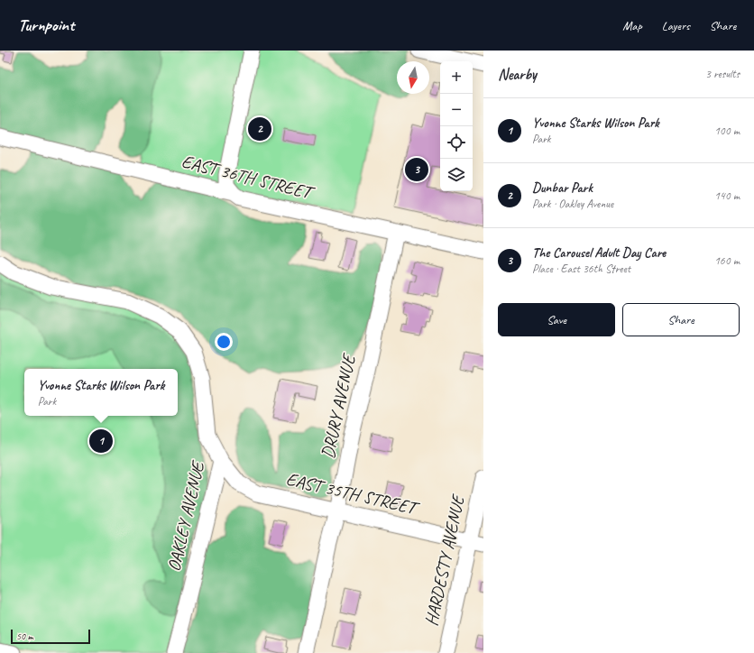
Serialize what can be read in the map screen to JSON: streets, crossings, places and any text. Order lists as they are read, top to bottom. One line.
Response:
{"streets":{"street":["EAST 36TH STREET","DRURY AVENUE","EAST 35TH STREET","OAKLEY AVENUE","HARDESTY AVENUE"]},"crossings":[["EAST 36TH STREET","DRURY AVENUE"],["DRURY AVENUE","EAST 35TH STREET"],["EAST 35TH STREET","OAKLEY AVENUE"],["EAST 35TH STREET","HARDESTY AVENUE"]],"scale_bar":"50 m","north":"bottom","page":{"header":"Turnpoint","nav":["Map","Layers","Share"],"heading":["Nearby","3 results"],"map_buttons":["+","−"],"list":[{"mark":"1","name":"Yvonne Starks Wilson Park","note":"Park","value":"100 m"},{"mark":"2","name":"Dunbar Park","note":"Park · Oakley Avenue","value":"140 m"},{"mark":"3","name":"The Carousel Adult Day Care","note":"Place · East 36th Street","value":"160 m"}],"pins":["2","3","1"],"buttons":["Save","Share"],"popup":["Yvonne Starks Wilson Park","Park"],"scale":"50 m"}}
